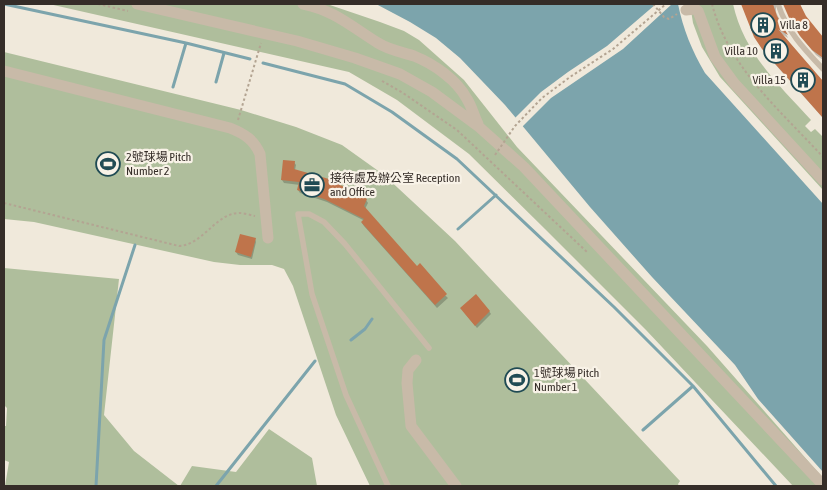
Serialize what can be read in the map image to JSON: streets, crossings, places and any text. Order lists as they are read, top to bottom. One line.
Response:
{"places":{"building":["Villa 8","Villa 10","Villa 15"],"sports":["2號球場 Pitch Number 2","1號球場 Pitch Number 1"],"office":["接待處及辦公室 Reception and Office"]}}
